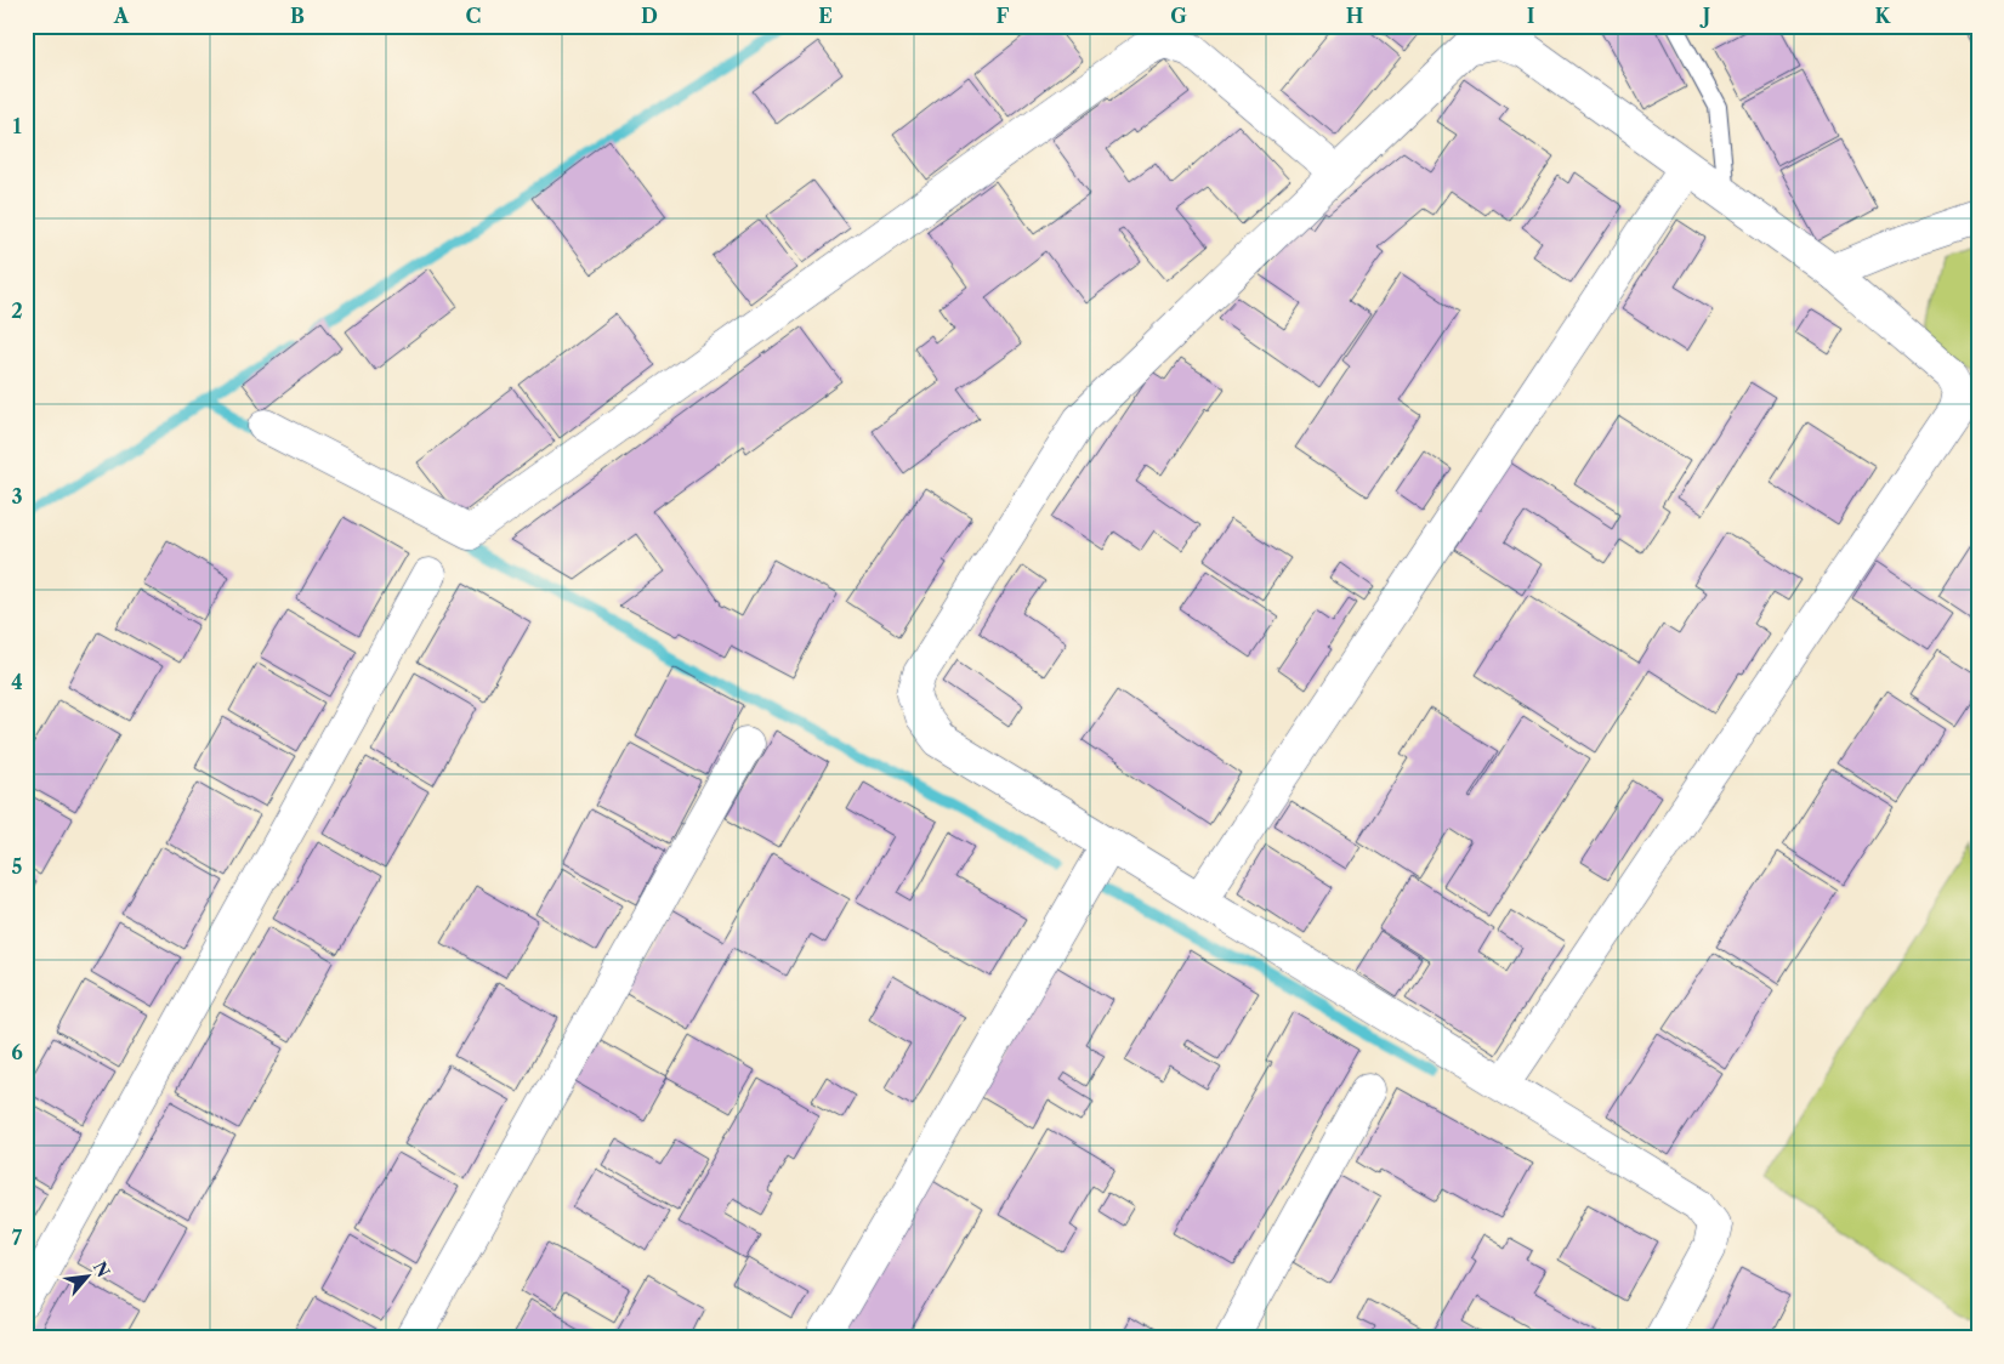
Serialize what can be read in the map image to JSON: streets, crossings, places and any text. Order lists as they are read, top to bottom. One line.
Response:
{"north":"top right","grid":{"columns":["A","B","C","D","E","F","G","H","I","J","K"],"rows":["1","2","3","4","5","6","7"]}}
